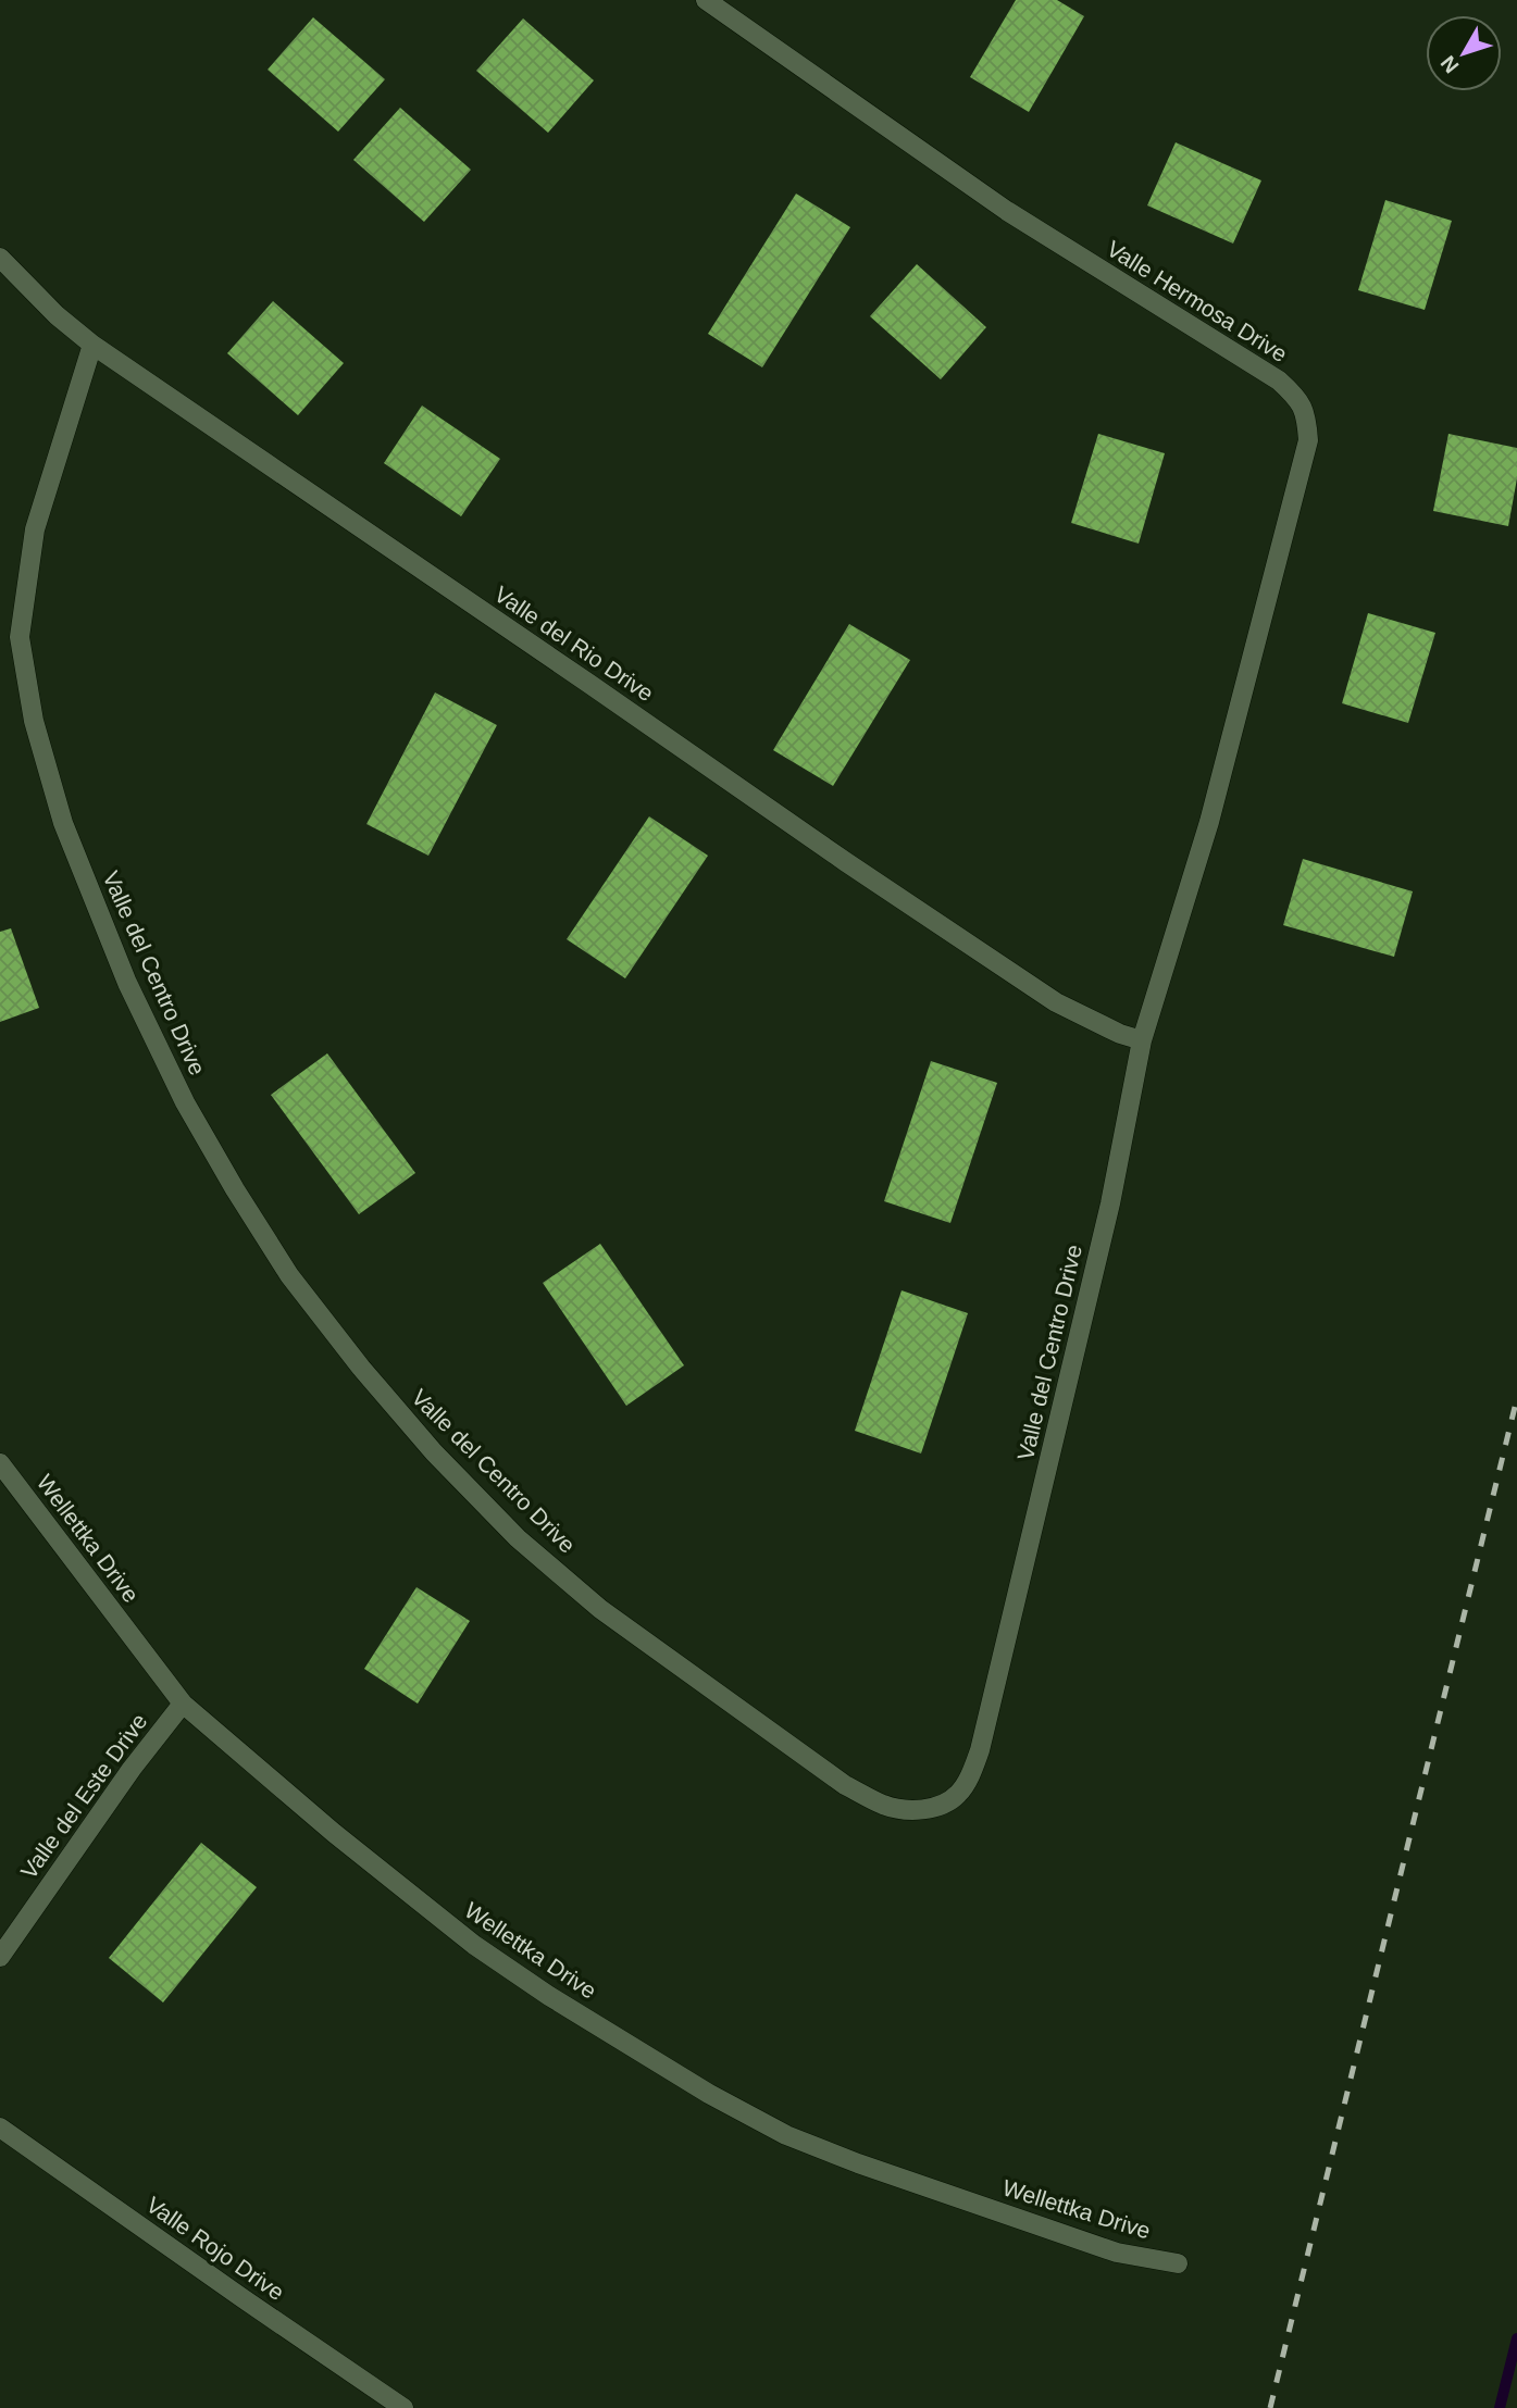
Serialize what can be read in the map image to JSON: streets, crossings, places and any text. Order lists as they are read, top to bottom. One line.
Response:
{"streets":{"street":["Valle Hermosa Drive","Valle del Rio Drive","Valle del Centro Drive","Wellettka Drive","Valle del Este Drive","Valle Rojo Drive"]},"crossings":[["Valle Hermosa Drive","Valle del Rio Drive"],["Valle Hermosa Drive","Valle del Centro Drive"],["Valle del Rio Drive","Valle del Centro Drive"],["Wellettka Drive","Valle del Este Drive"]],"north":"bottom left"}
